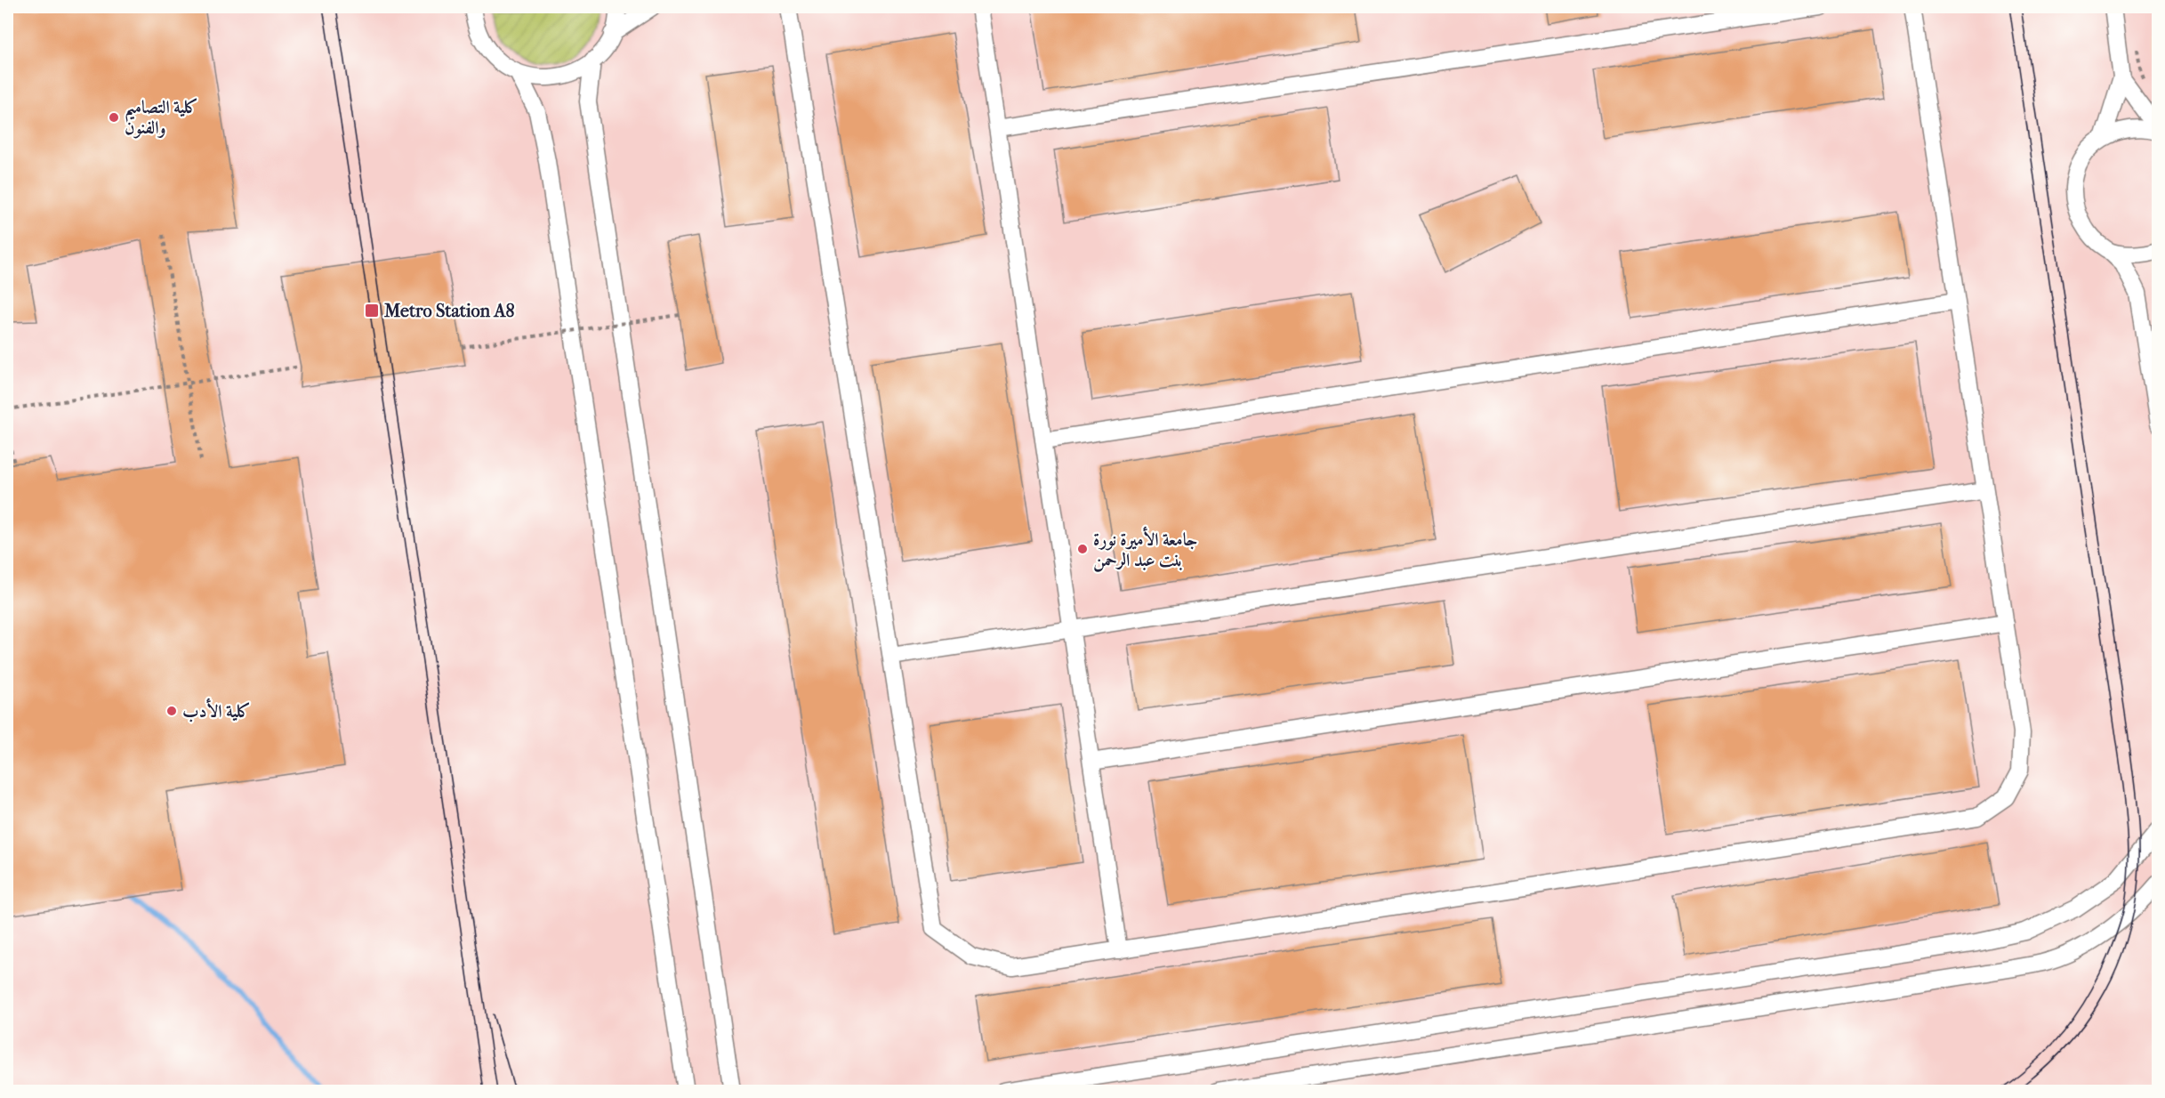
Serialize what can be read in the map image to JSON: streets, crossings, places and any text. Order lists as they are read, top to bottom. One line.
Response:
{"places":{"other":["كلية التصاميم والفنون","جامعة الأميرة نورة بنت عبد الرحمن","كلية الأدب"],"transit":["Metro Station A8"]}}
